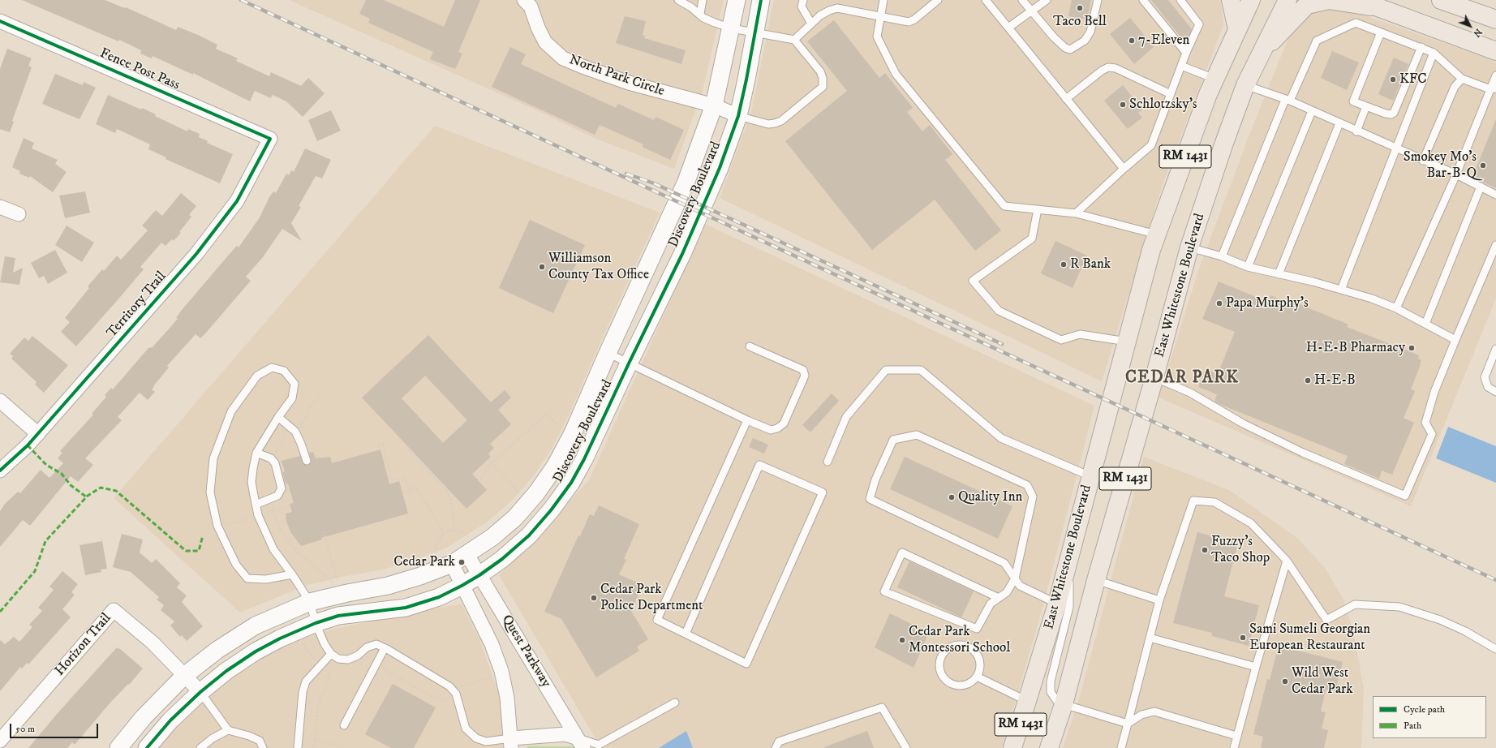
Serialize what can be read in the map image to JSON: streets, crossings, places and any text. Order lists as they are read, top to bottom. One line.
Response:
{"streets":{"main road":["RM 1431","East Whitestone Boulevard"],"street":["Fence Post Pass","North Park Circle","Discovery Boulevard","Territory Trail","Horizon Trail","Quest Parkway"]},"crossings":[["Fence Post Pass","Territory Trail"],["North Park Circle","Discovery Boulevard"],["Discovery Boulevard","Horizon Trail"],["Discovery Boulevard","Quest Parkway"]],"districts":["CEDAR PARK"],"places":["Taco Bell","7-Eleven","KFC","Schlotzsky's","Smokey Mo's Bar-B-Q","R Bank","Williamson County Tax Office","Papa Murphy's","H-E-B Pharmacy","H-E-B","Quality Inn","Fuzzy's Taco Shop","Cedar Park","Cedar Park Police Department","Sami Sumeli Georgian European Restaurant","Cedar Park Montessori School","Wild West Cedar Park"],"legend":["Cycle path","Path"],"scale_bar":"50 m","north":"bottom right"}
